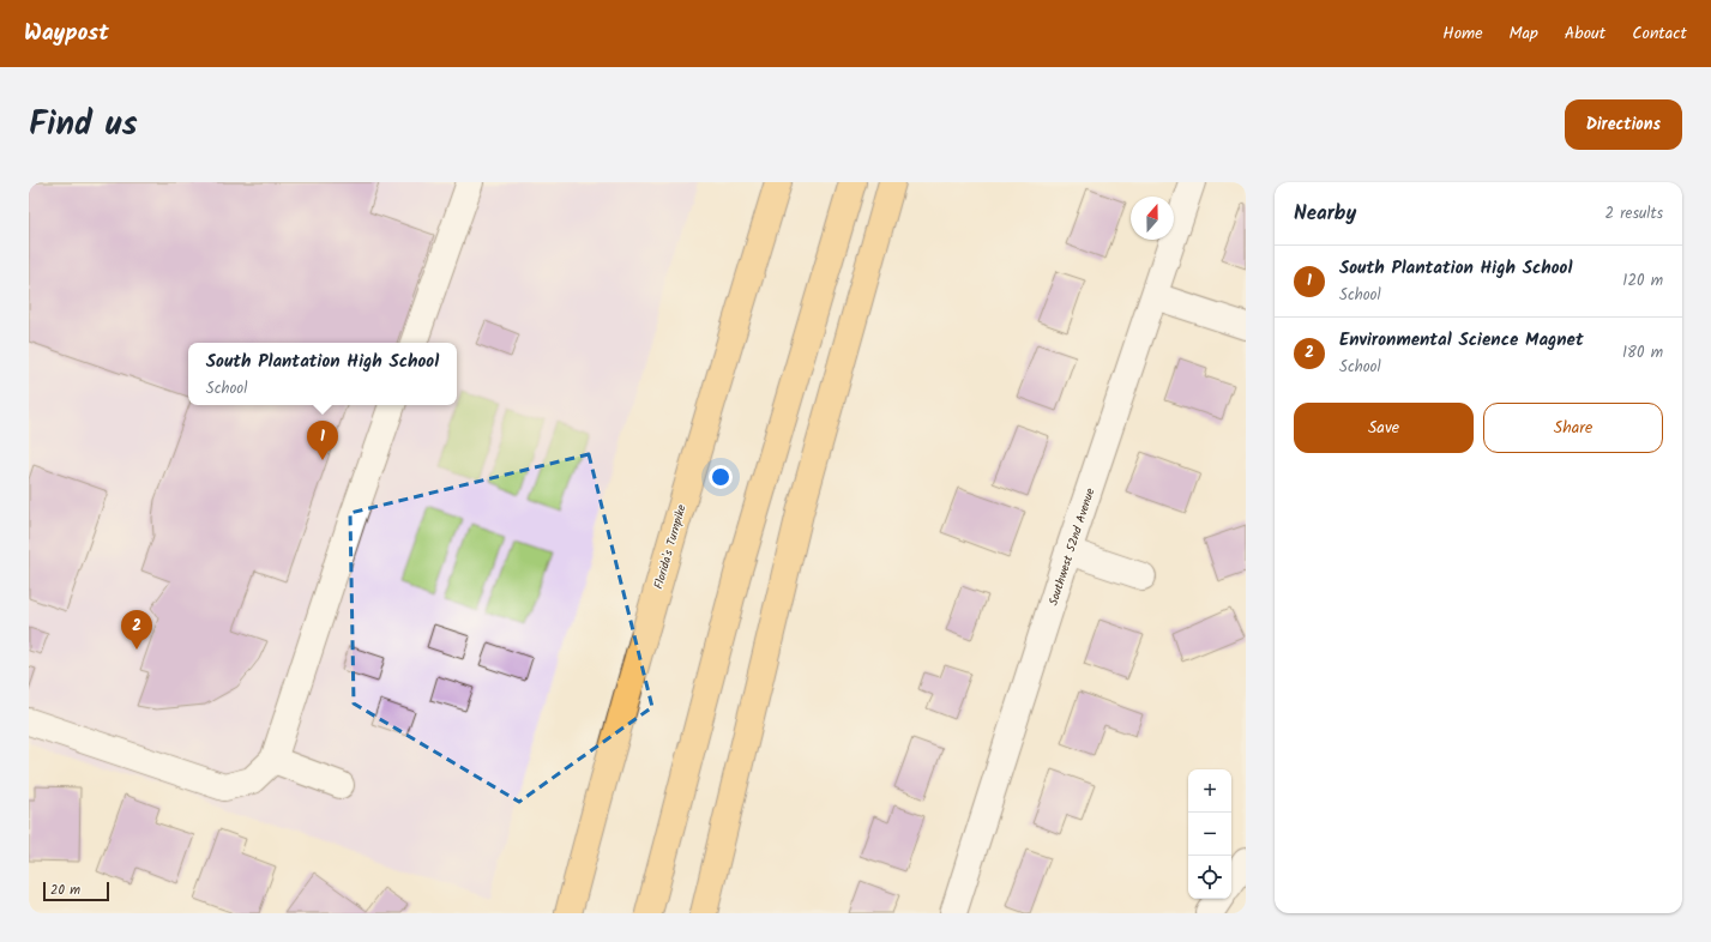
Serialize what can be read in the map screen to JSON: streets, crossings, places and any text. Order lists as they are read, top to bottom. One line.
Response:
{"streets":{"highway":["Florida's Turnpike"],"street":["Southwest 52nd Avenue"]},"scale_bar":"20 m","north":"top","page":{"header":"Waypost","nav":["Home","Map","About","Contact"],"title":"Find us","buttons":["Directions",["Save","Share"]],"heading":["Nearby","2 results"],"list":[{"mark":"1","name":"South Plantation High School","note":"School","value":"120 m"},{"mark":"2","name":"Environmental Science Magnet","note":"School","value":"180 m"}],"popup":["South Plantation High School","School"],"pins":["1","2"],"map_buttons":["+","−"],"scale":"20 m"}}
